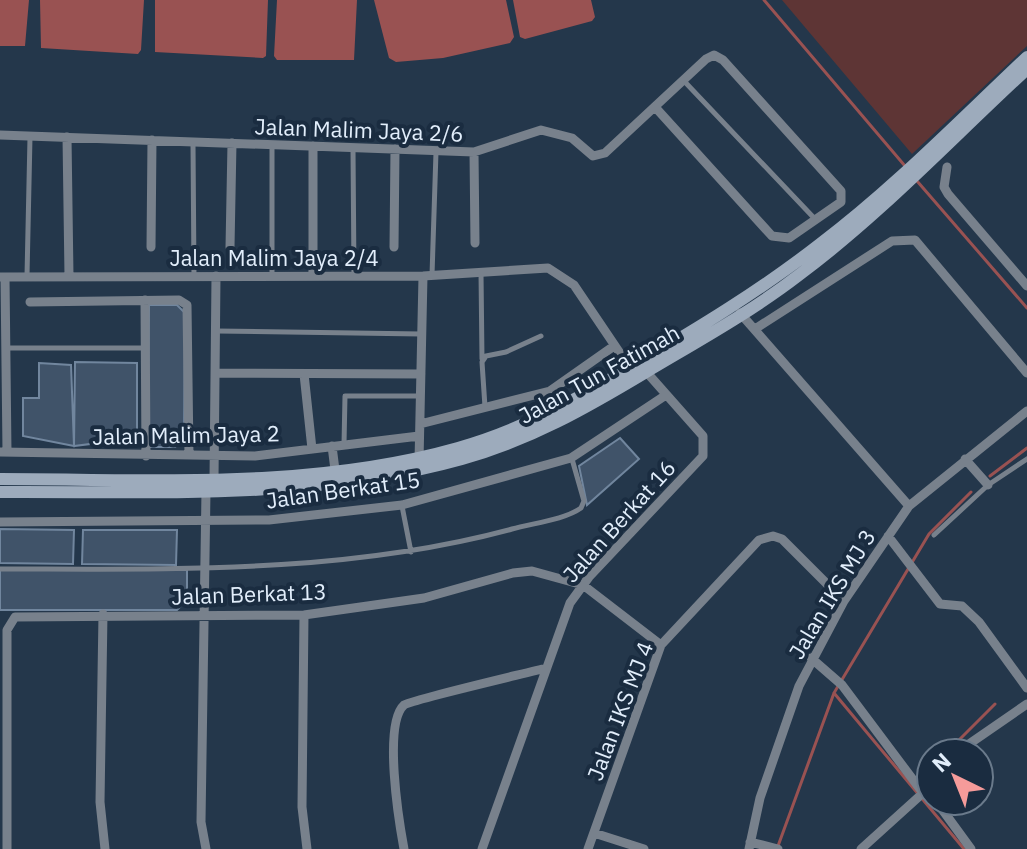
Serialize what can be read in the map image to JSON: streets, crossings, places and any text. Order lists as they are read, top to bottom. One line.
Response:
{"streets":{"main road":["Jalan Tun Fatimah"],"street":["Jalan Malim Jaya 2/6","Jalan Malim Jaya 2/4","Jalan Malim Jaya 2","Jalan Berkat 15","Jalan Berkat 16","Jalan Berkat 13","Jalan IKS MJ 3","Jalan IKS MJ 4"]},"crossings":[["Jalan Malim Jaya 2/4","Jalan Berkat 16"],["Jalan Tun Fatimah","Jalan Berkat 16"],["Jalan Berkat 15","Jalan Berkat 16"],["Jalan Berkat 16","Jalan Berkat 13"],["Jalan IKS MJ 3","Jalan IKS MJ 4"]],"north":"top left"}
